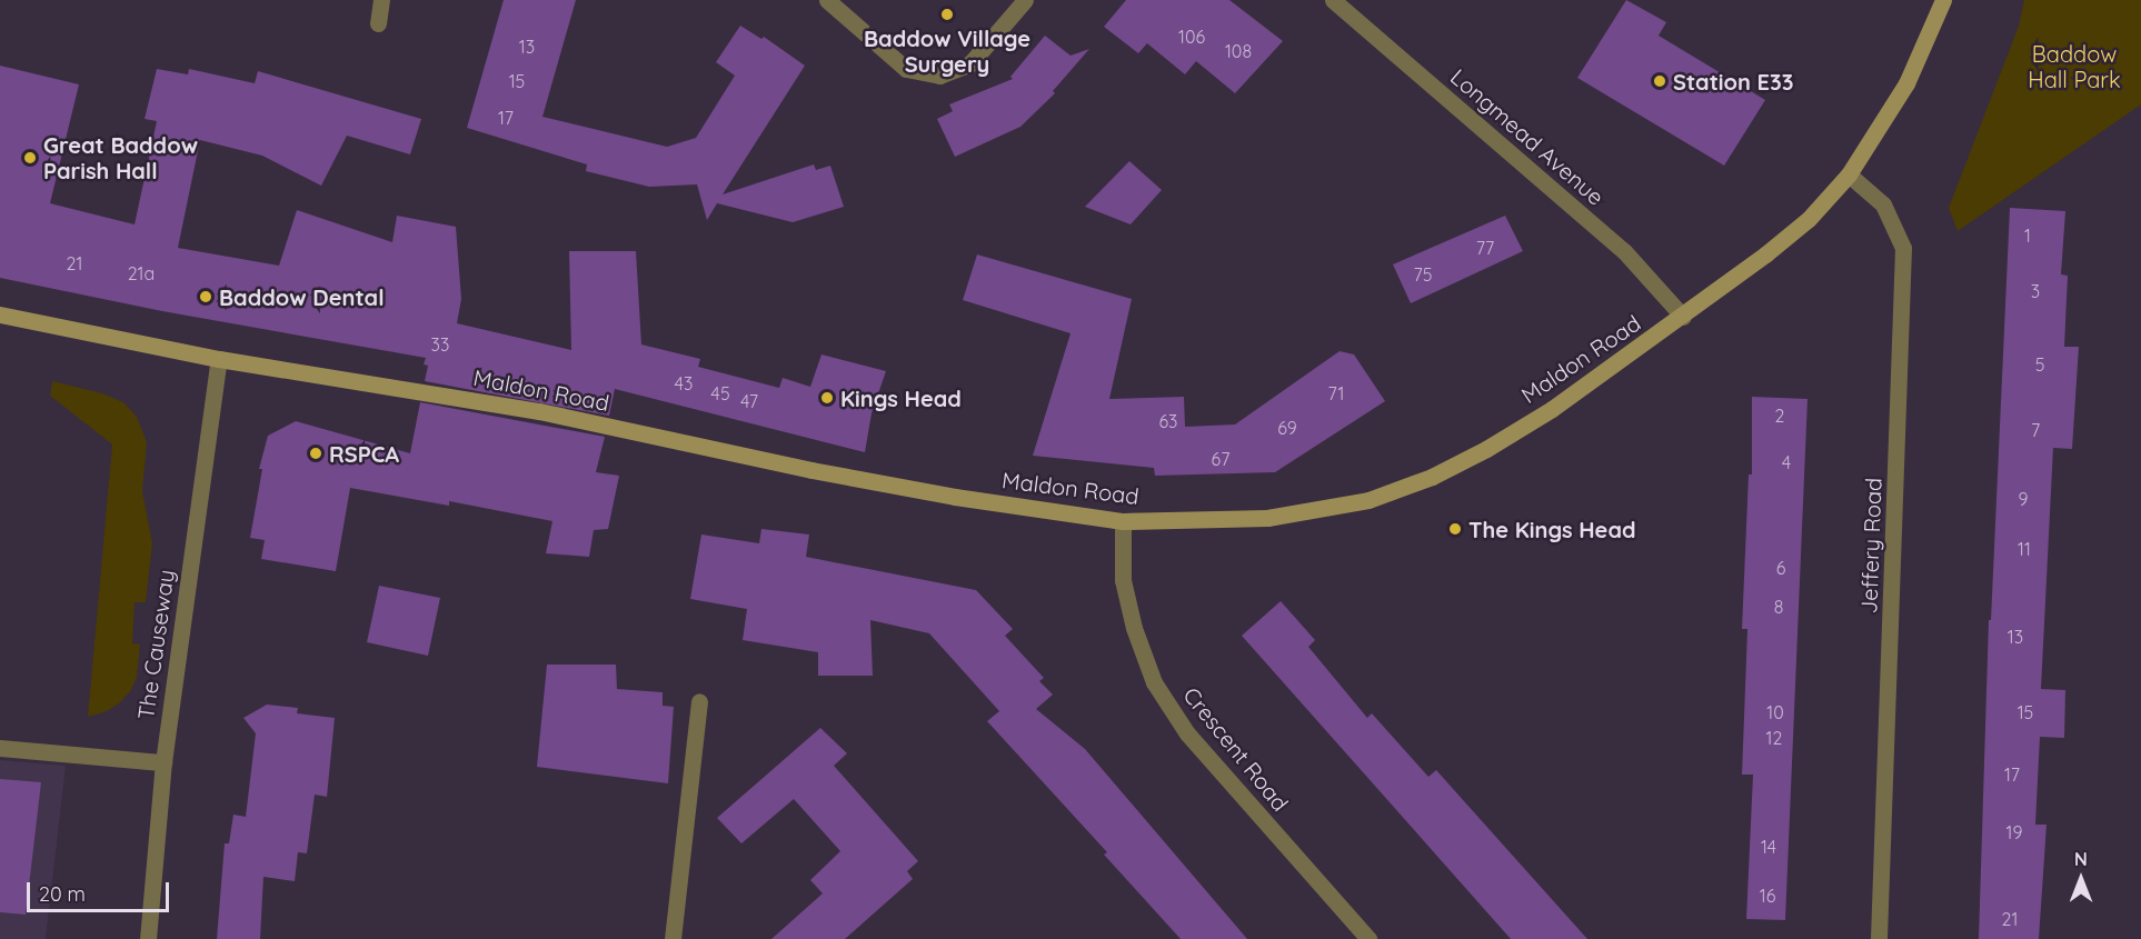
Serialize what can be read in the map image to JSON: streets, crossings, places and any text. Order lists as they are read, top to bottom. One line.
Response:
{"streets":{"street":["Longmead Avenue","Maldon Road","Jeffery Road","The Causeway","Crescent Road"]},"crossings":[["Longmead Avenue","Maldon Road"],["Maldon Road","Jeffery Road"],["Maldon Road","The Causeway"],["Maldon Road","Crescent Road"]],"parks":["Baddow Hall Park"],"places":["Baddow Village Surgery","Station E33","Great Baddow Parish Hall","Baddow Dental","Kings Head","RSPCA","The Kings Head"],"house_numbers":["106","13","108","15","17","1","77","21","21a","75","3","33","5","43","45","71","47","2","63","69","7","67","4","9","11","6","8","13","10","15","12","17","19","14","16","21"],"scale_bar":"20 m","north":"top"}
